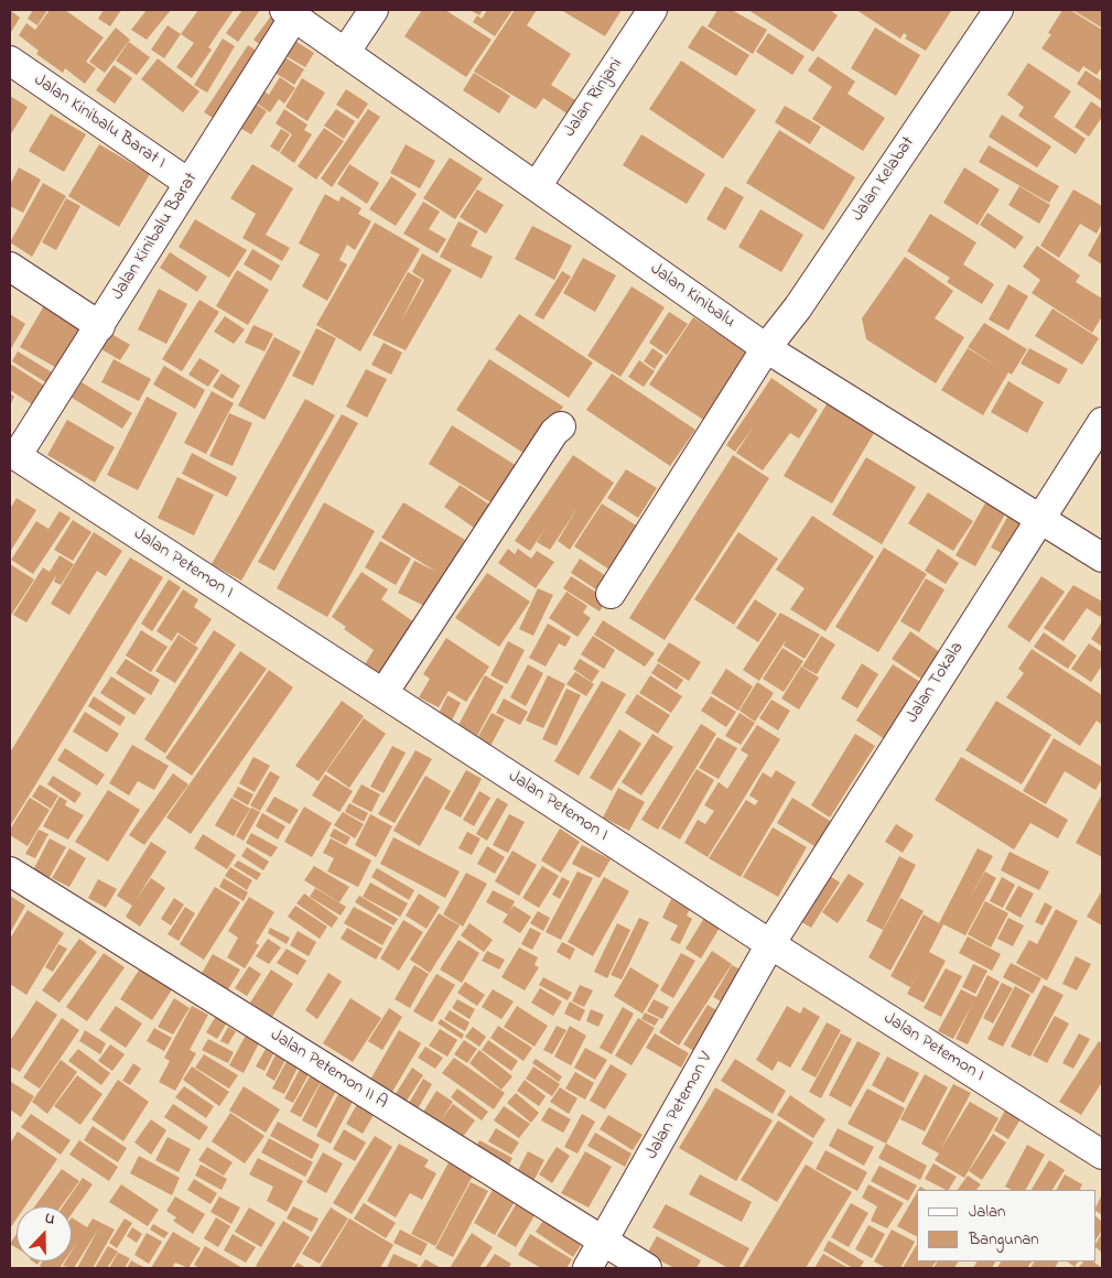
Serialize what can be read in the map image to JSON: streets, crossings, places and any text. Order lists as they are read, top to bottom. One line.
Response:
{"streets":{"street":["Jalan Rinjani","Jalan Kinibalu Barat I","Jalan Kelabat","Jalan Kinibalu Barat","Jalan Kinibalu","Jalan Petemon I","Jalan Tokala","Jalan Petemon II A","Jalan Petemon V"]},"crossings":[["Jalan Rinjani","Jalan Kinibalu"],["Jalan Kinibalu Barat I","Jalan Kinibalu Barat"],["Jalan Kelabat","Jalan Kinibalu"],["Jalan Kinibalu Barat","Jalan Kinibalu"],["Jalan Kinibalu Barat","Jalan Petemon I"],["Jalan Kinibalu","Jalan Tokala"],["Jalan Petemon I","Jalan Tokala"],["Jalan Petemon I","Jalan Petemon V"],["Jalan Tokala","Jalan Petemon V"],["Jalan Petemon II A","Jalan Petemon V"]],"legend":["Jalan","Bangunan"],"north":"top"}
